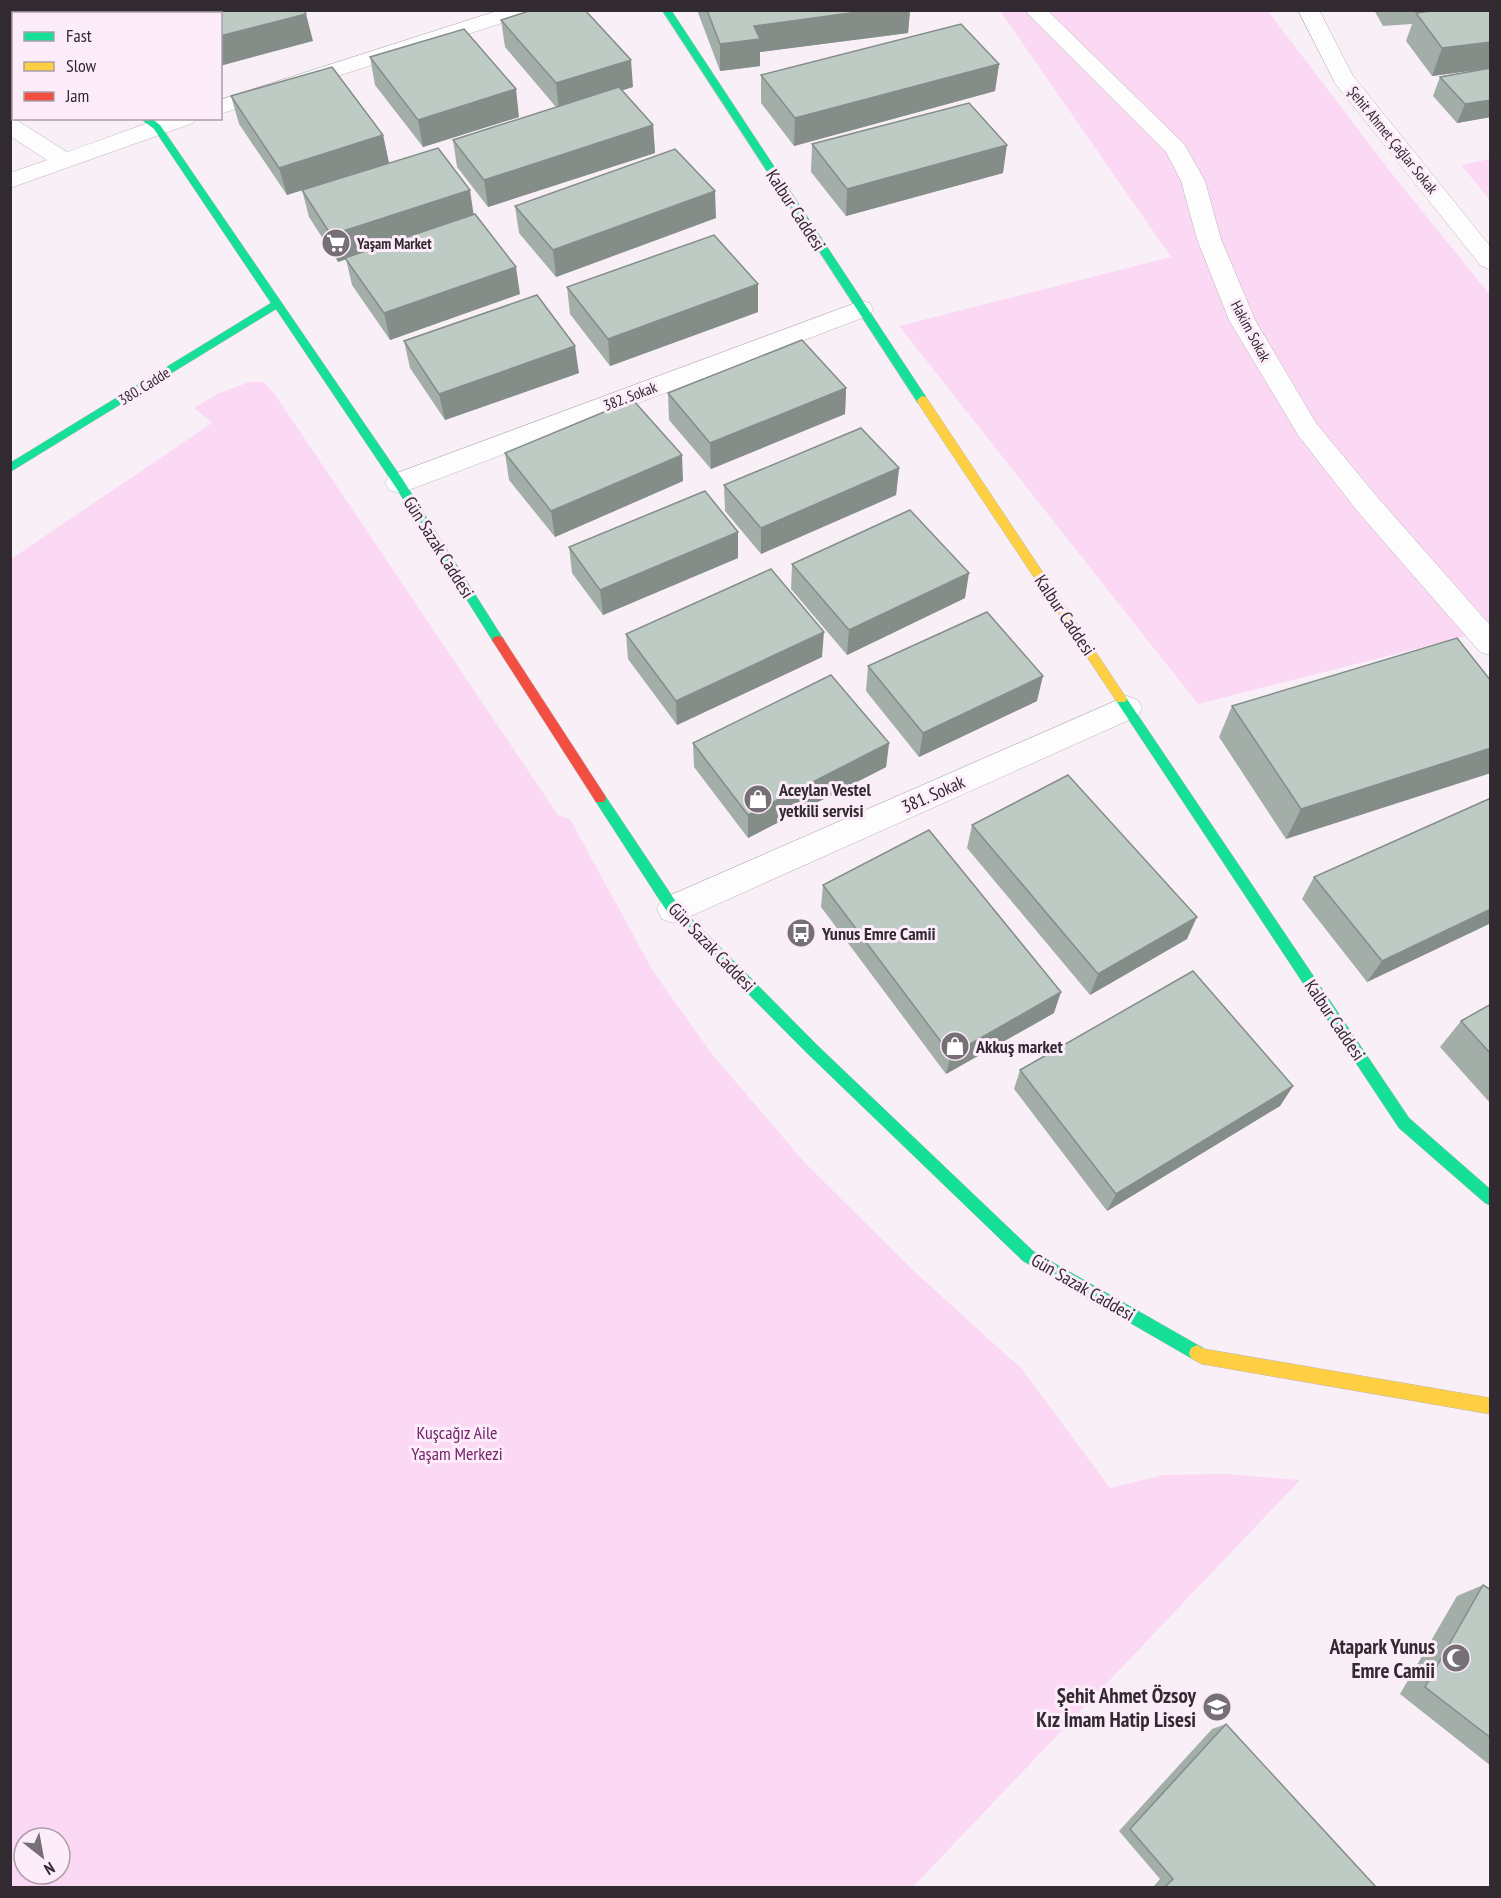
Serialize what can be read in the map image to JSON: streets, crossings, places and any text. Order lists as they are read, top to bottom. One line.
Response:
{"streets":{"street":["Şehit Ahmet Çağlar Sokak","Kalbur Caddesi","Hakim Sokak","380. Cadde","382. Sokak","Gün Sazak Caddesi","381. Sokak"]},"crossings":[["Kalbur Caddesi","382. Sokak"],["Kalbur Caddesi","381. Sokak"],["380. Cadde","Gün Sazak Caddesi"],["382. Sokak","Gün Sazak Caddesi"],["Gün Sazak Caddesi","381. Sokak"]],"parks":["Kuşcağız Aile Yaşam Merkezi"],"places":{"supermarket":["Yaşam Market"],"shop":["Aceylan Vestel yetkili servisi","Akkuş market"],"bus stop":["Yunus Emre Camii"],"mosque":["Atapark Yunus Emre Camii"],"school or university":["Şehit Ahmet Özsoy Kız İmam Hatip Lisesi"]},"legend":["Fast","Slow","Jam"],"north":"bottom right"}
